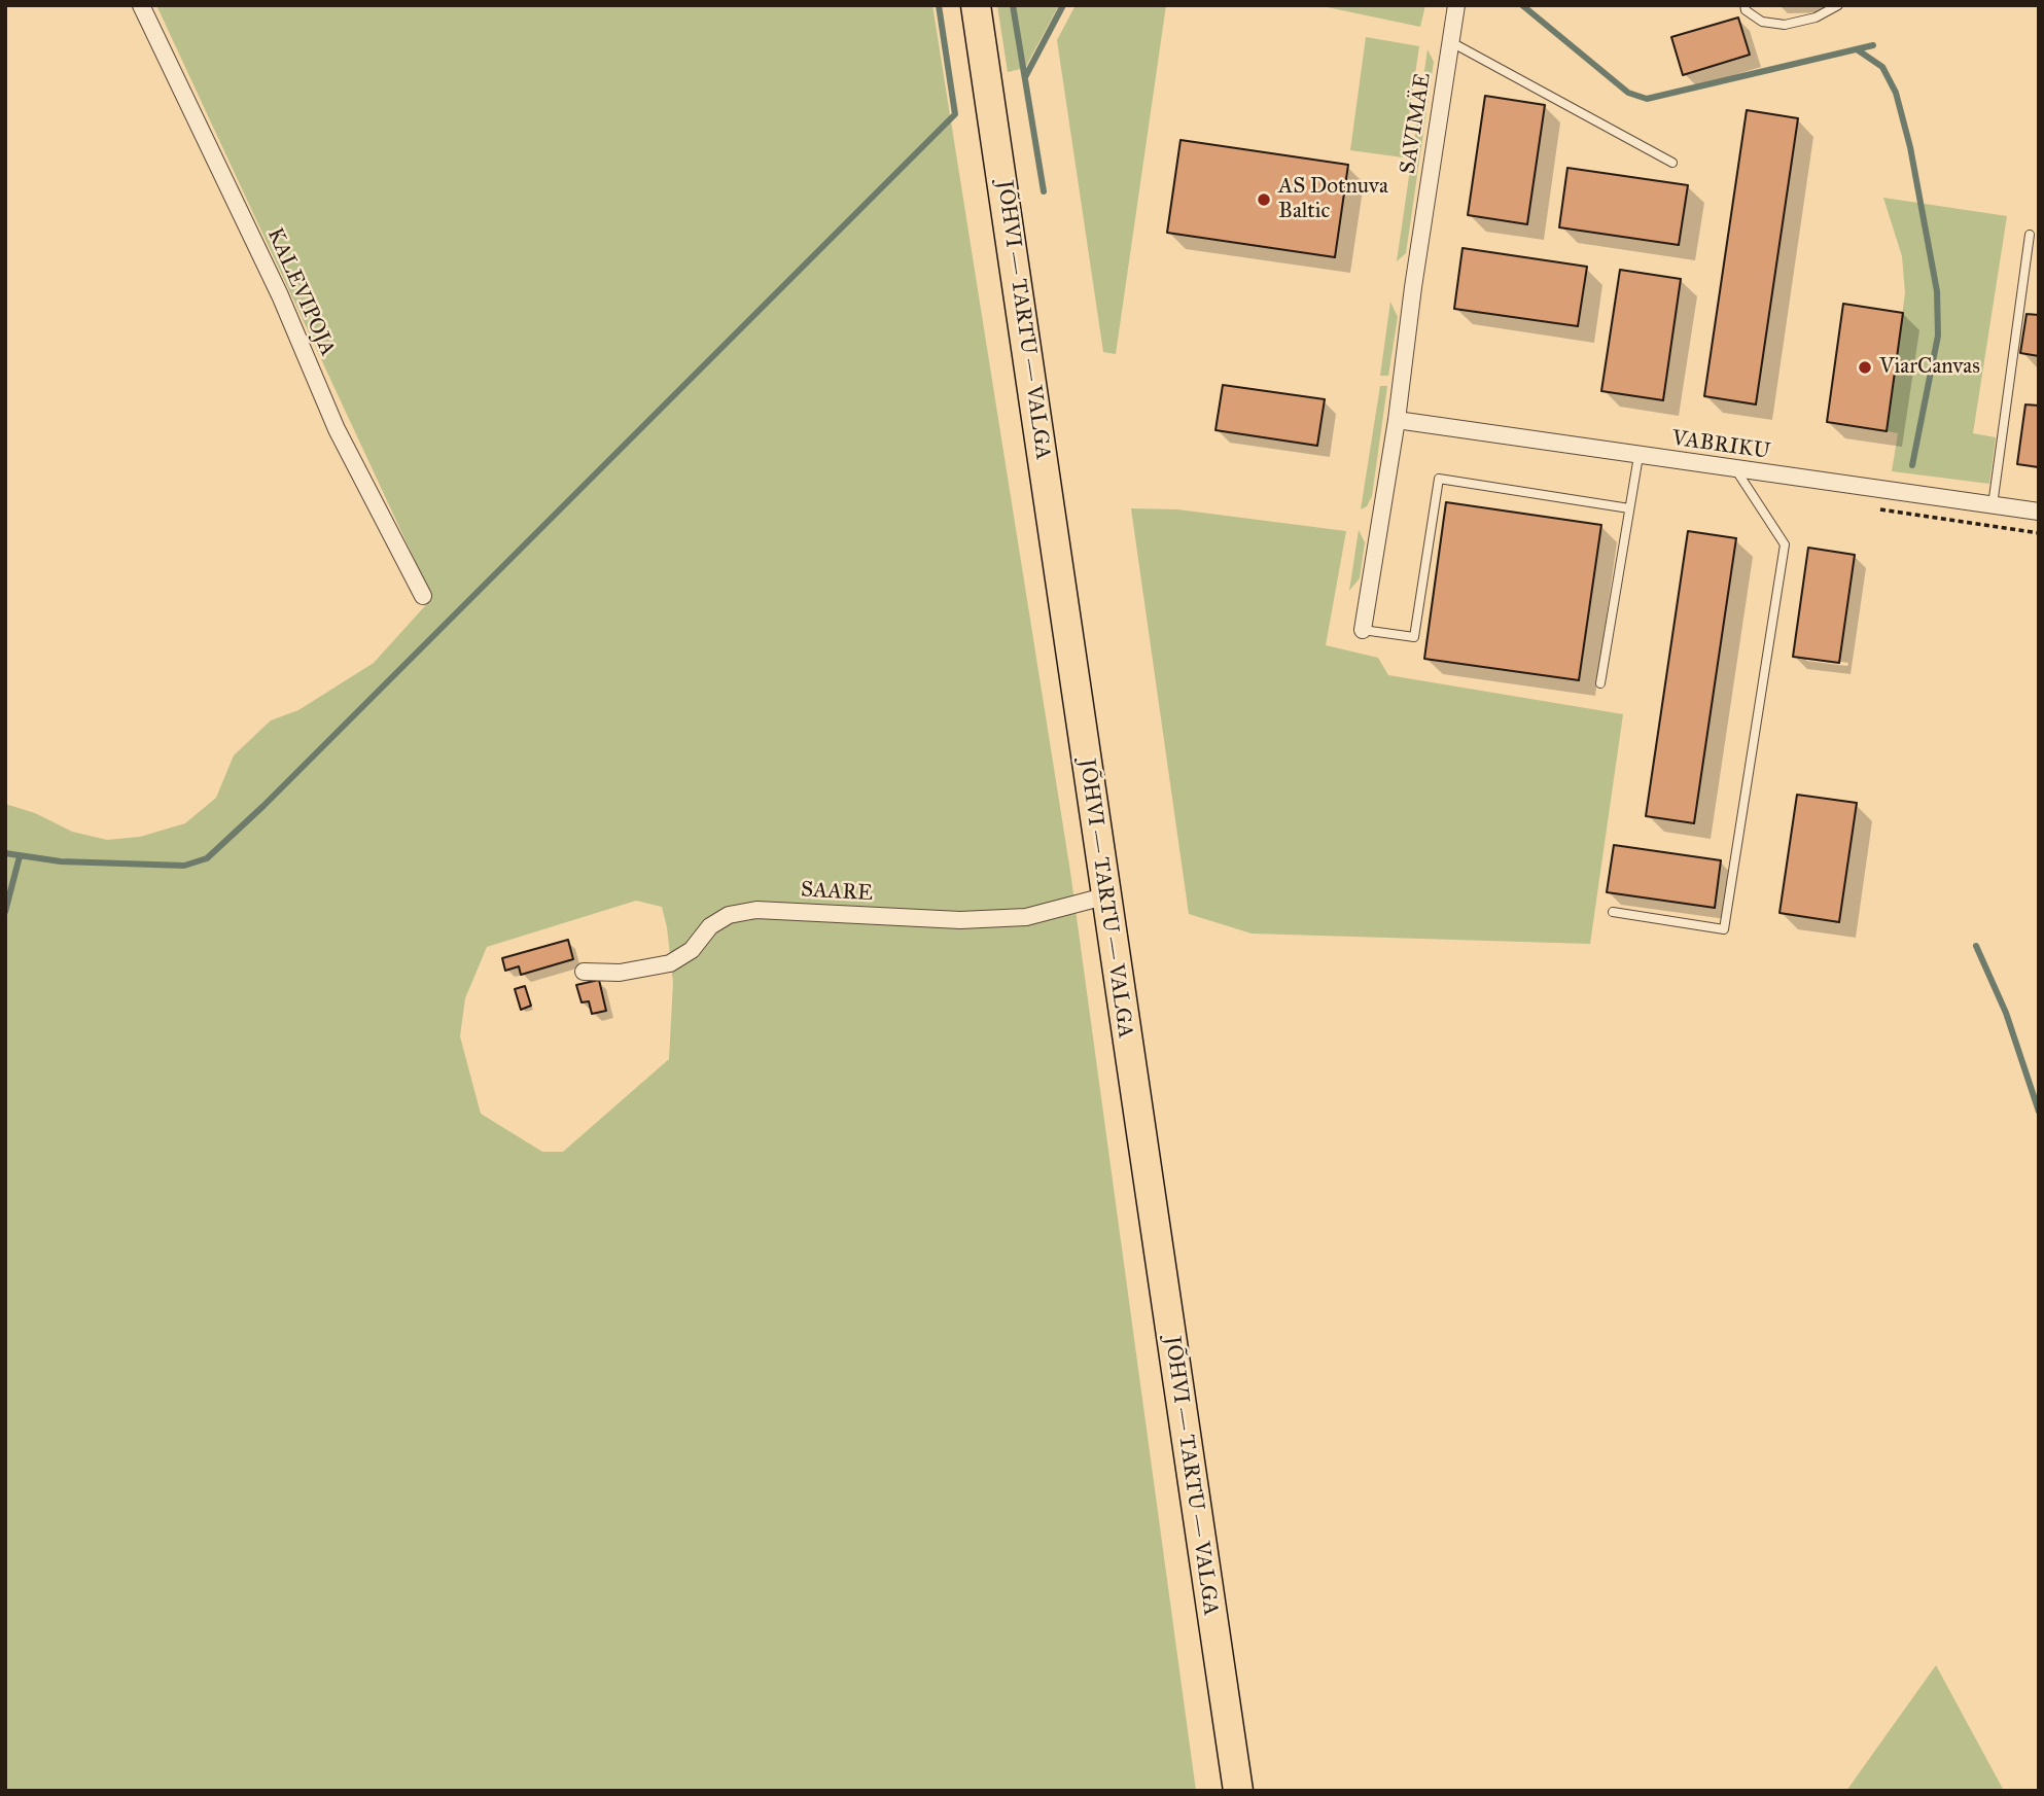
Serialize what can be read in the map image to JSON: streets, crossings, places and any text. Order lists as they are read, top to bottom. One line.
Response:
{"streets":{"highway":["JÕHVI — TARTU — VALGA"],"street":["SAVIMÄE","KALEVIPOJA","VABRIKU","SAARE"]},"crossings":[["SAVIMÄE","VABRIKU"],["JÕHVI — TARTU — VALGA","SAARE"]],"places":["AS Dotnuva Baltic","ViarCanvas"]}
